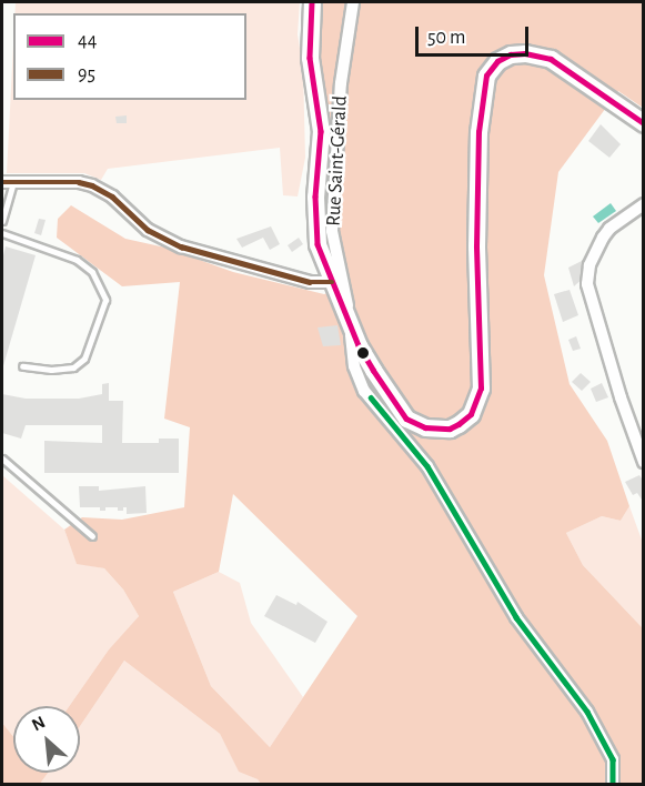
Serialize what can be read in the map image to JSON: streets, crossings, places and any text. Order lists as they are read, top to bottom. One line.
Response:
{"streets":{"street":["Rue Saint-Gérald"]},"lines":["transit line 44","transit line 95"],"legend":["44","95"],"scale_bar":"50 m","north":"top left"}
